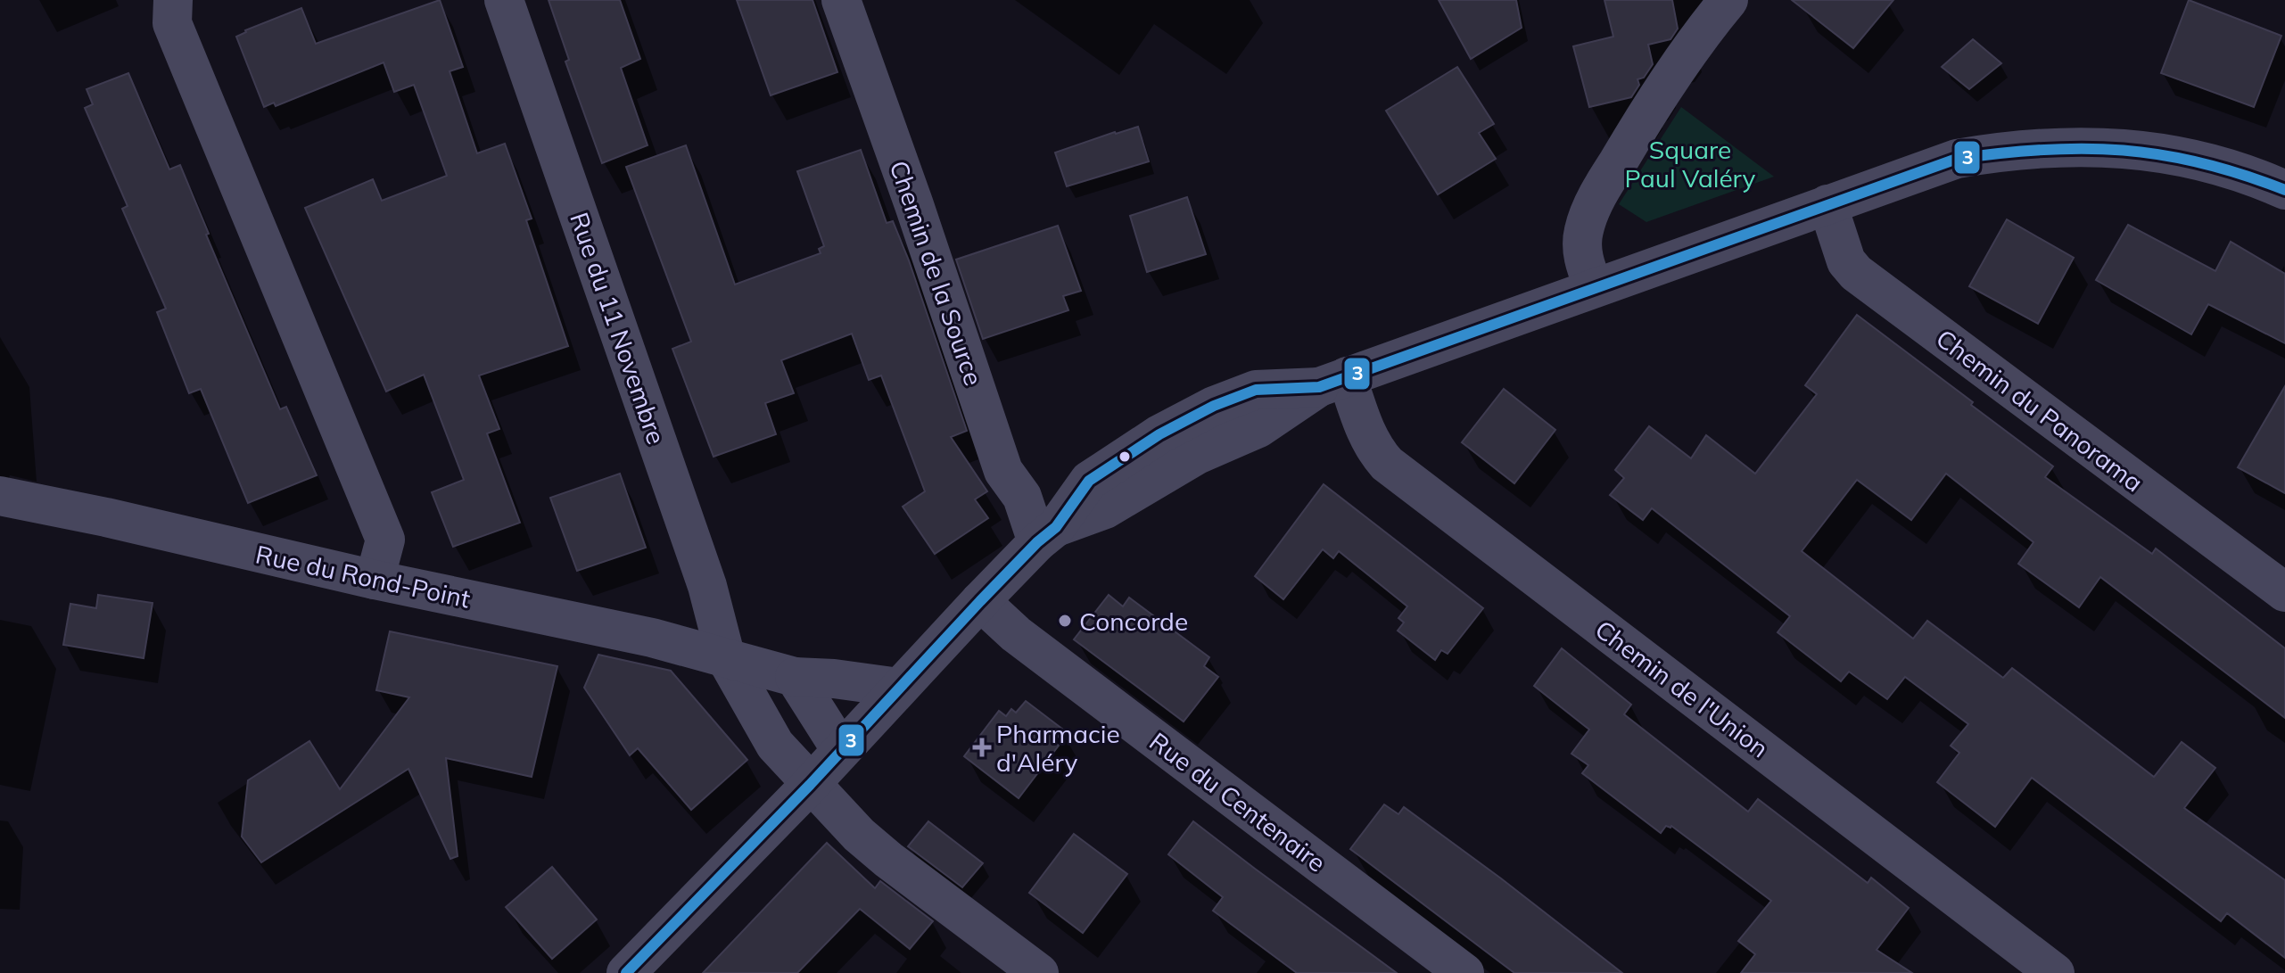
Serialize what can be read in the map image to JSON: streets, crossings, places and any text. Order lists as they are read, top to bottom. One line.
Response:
{"streets":{"street":["Chemin de la Source","Rue du 11 Novembre","Chemin du Panorama","Rue du Rond-Point","Chemin de l'Union","Rue du Centenaire"]},"crossings":[["Rue du 11 Novembre","Rue du Rond-Point"]],"parks":["Square Paul Valéry"],"places":{"other":["Concorde"],"health":["Pharmacie d'Aléry"]},"lines":["transit line 3"]}
